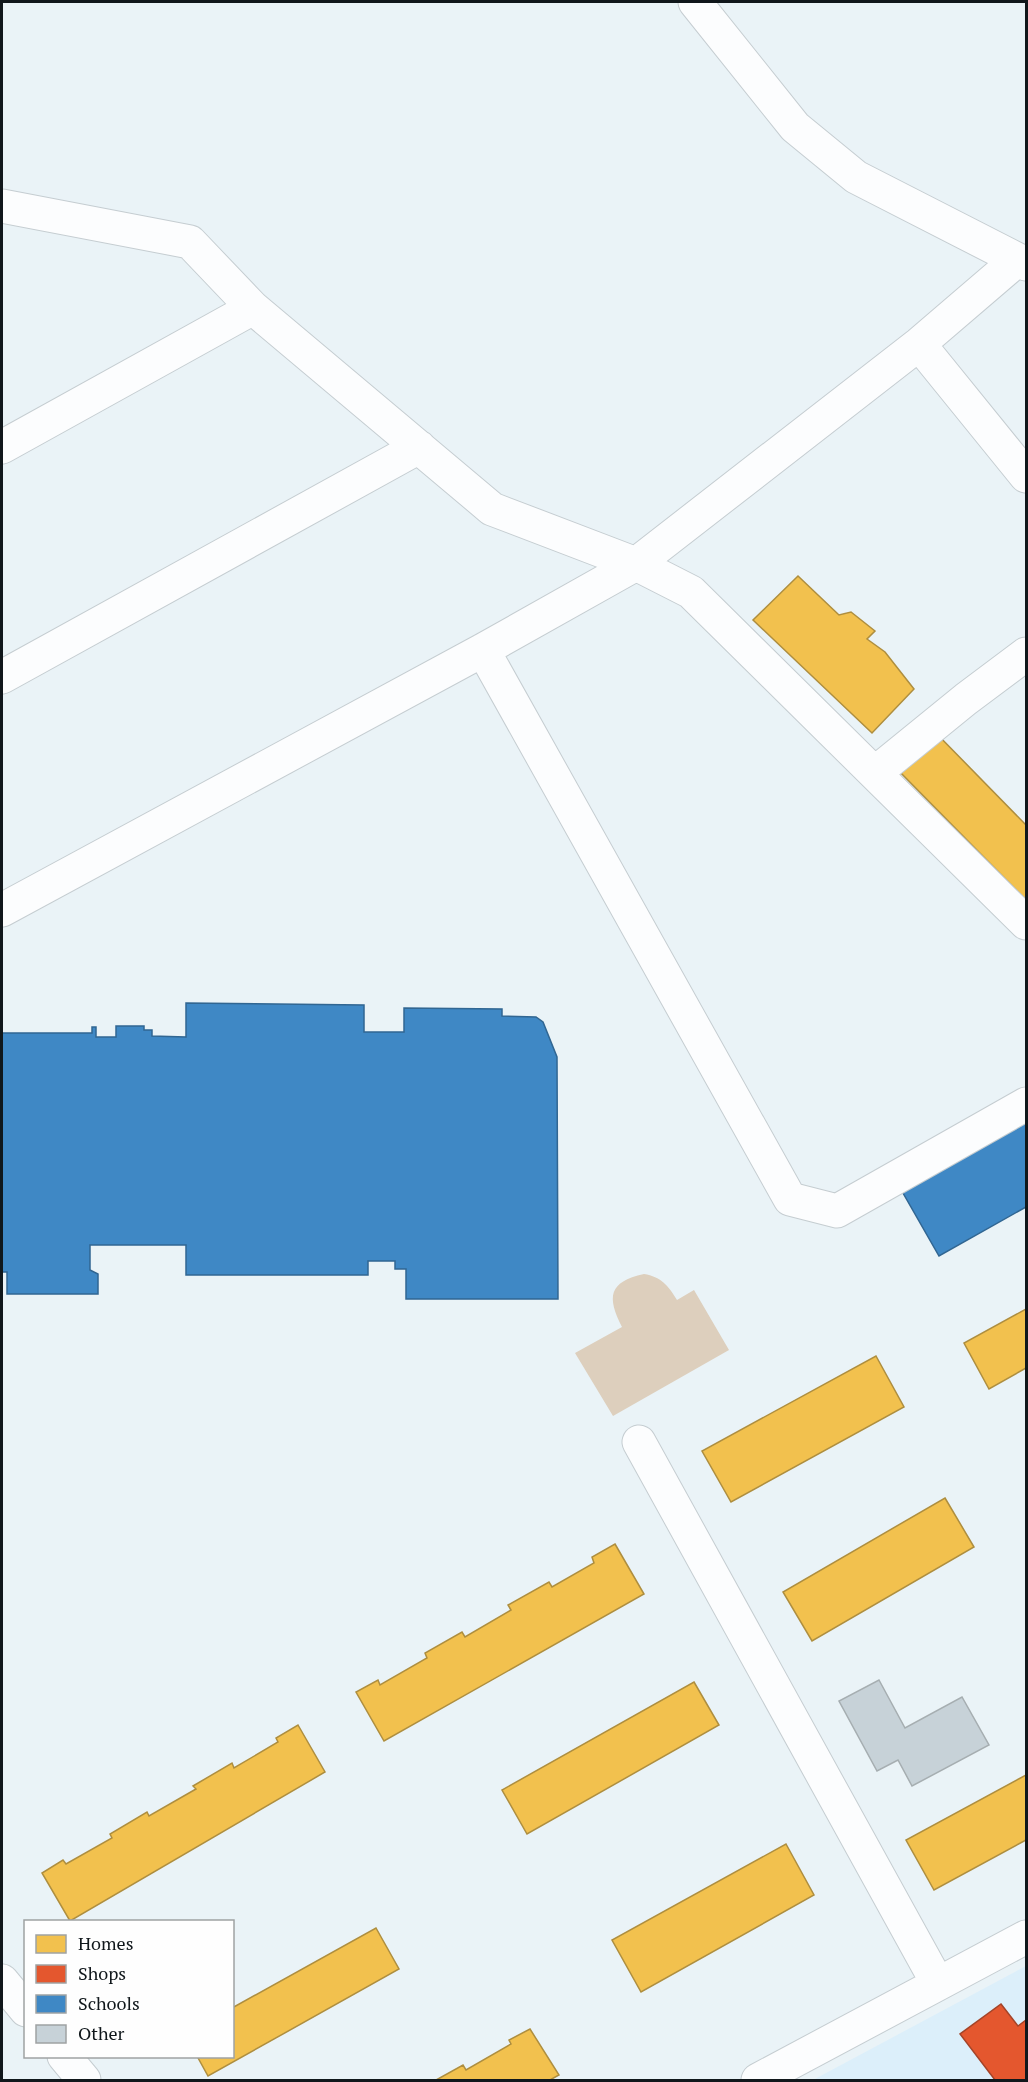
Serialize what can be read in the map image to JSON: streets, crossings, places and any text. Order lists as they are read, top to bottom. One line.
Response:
{"legend":["Homes","Shops","Schools","Other"]}
